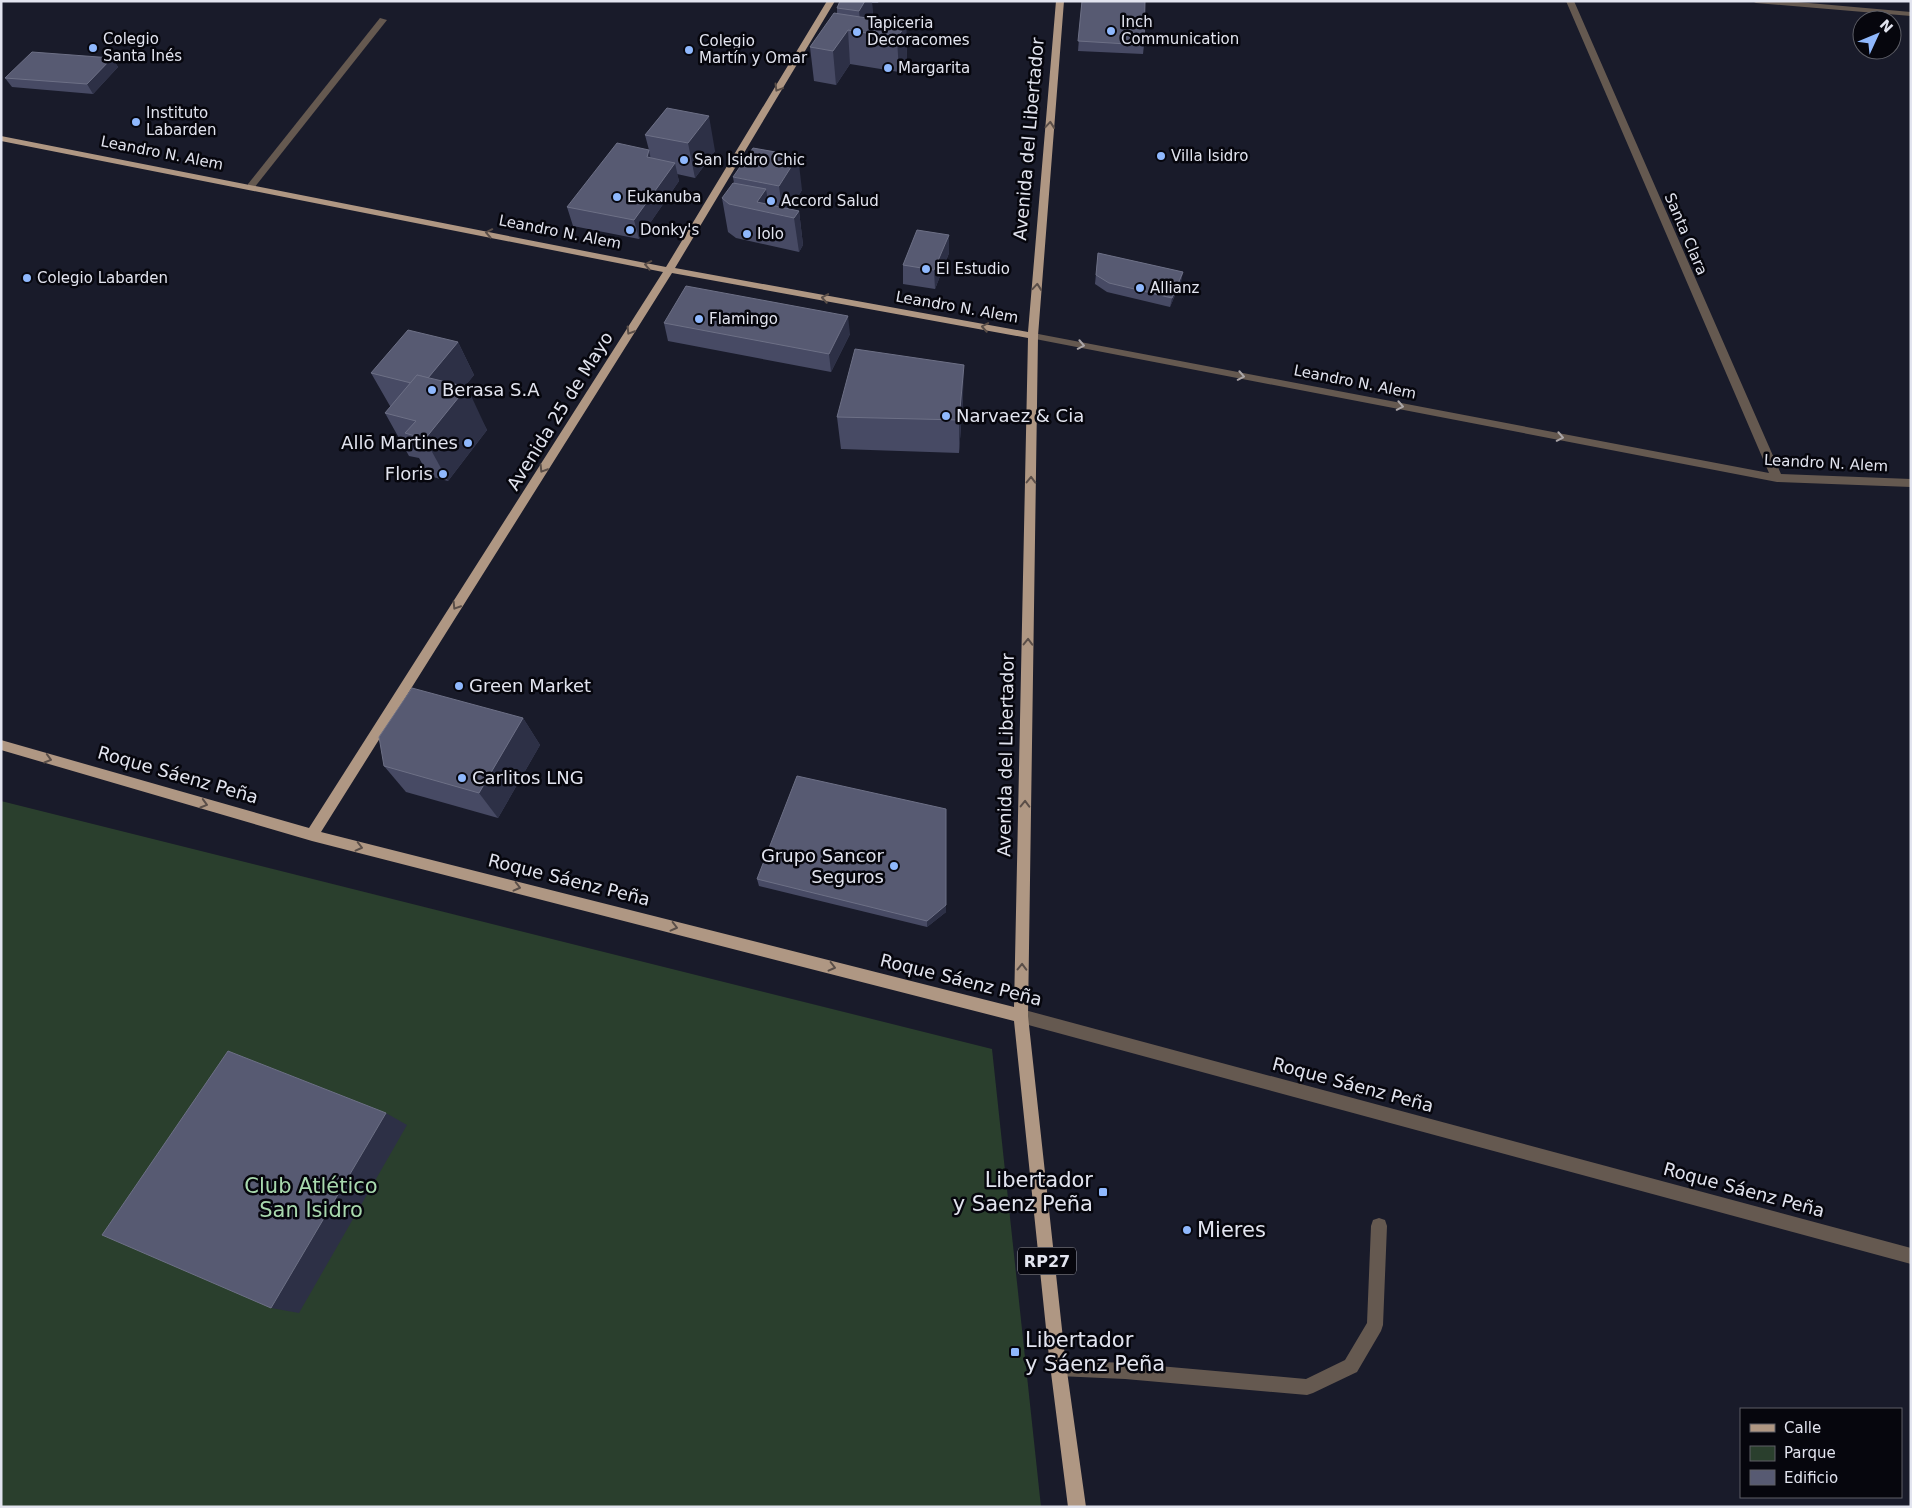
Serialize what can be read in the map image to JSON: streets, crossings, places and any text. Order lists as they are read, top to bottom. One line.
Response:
{"streets":{"main road":["Avenida del Libertador","Leandro N. Alem","Avenida 25 de Mayo","Roque Sáenz Peña","RP27"],"street":["Santa Clara"]},"crossings":[["Avenida del Libertador","Leandro N. Alem"],["Avenida del Libertador","Roque Sáenz Peña"],["Leandro N. Alem","Santa Clara"],["Leandro N. Alem","Avenida 25 de Mayo"],["Avenida 25 de Mayo","Roque Sáenz Peña"]],"one_way":["Avenida del Libertador","Avenida 25 de Mayo","Roque Sáenz Peña"],"parks":["Club Atlético San Isidro"],"places":{"other":["Inch Communication","Tapiceria Decoracomes","Colegio Santa Inés","Colegio Martín y Omar","Margarita","Instituto Labarden","Villa Isidro","San Isidro Chic","Eukanuba","Accord Salud","Donky's","Iolo","El Estudio","Colegio Labarden","Allianz","Flamingo","Berasa S.A","Narvaez & Cia","Allō Martines","Floris","Green Market","Carlitos LNG","Grupo Sancor Seguros","Mieres"],"transit":["Libertador y Saenz Peña","Libertador y Sáenz Peña"]},"legend":["Calle","Parque","Edificio"],"north":"top right"}
